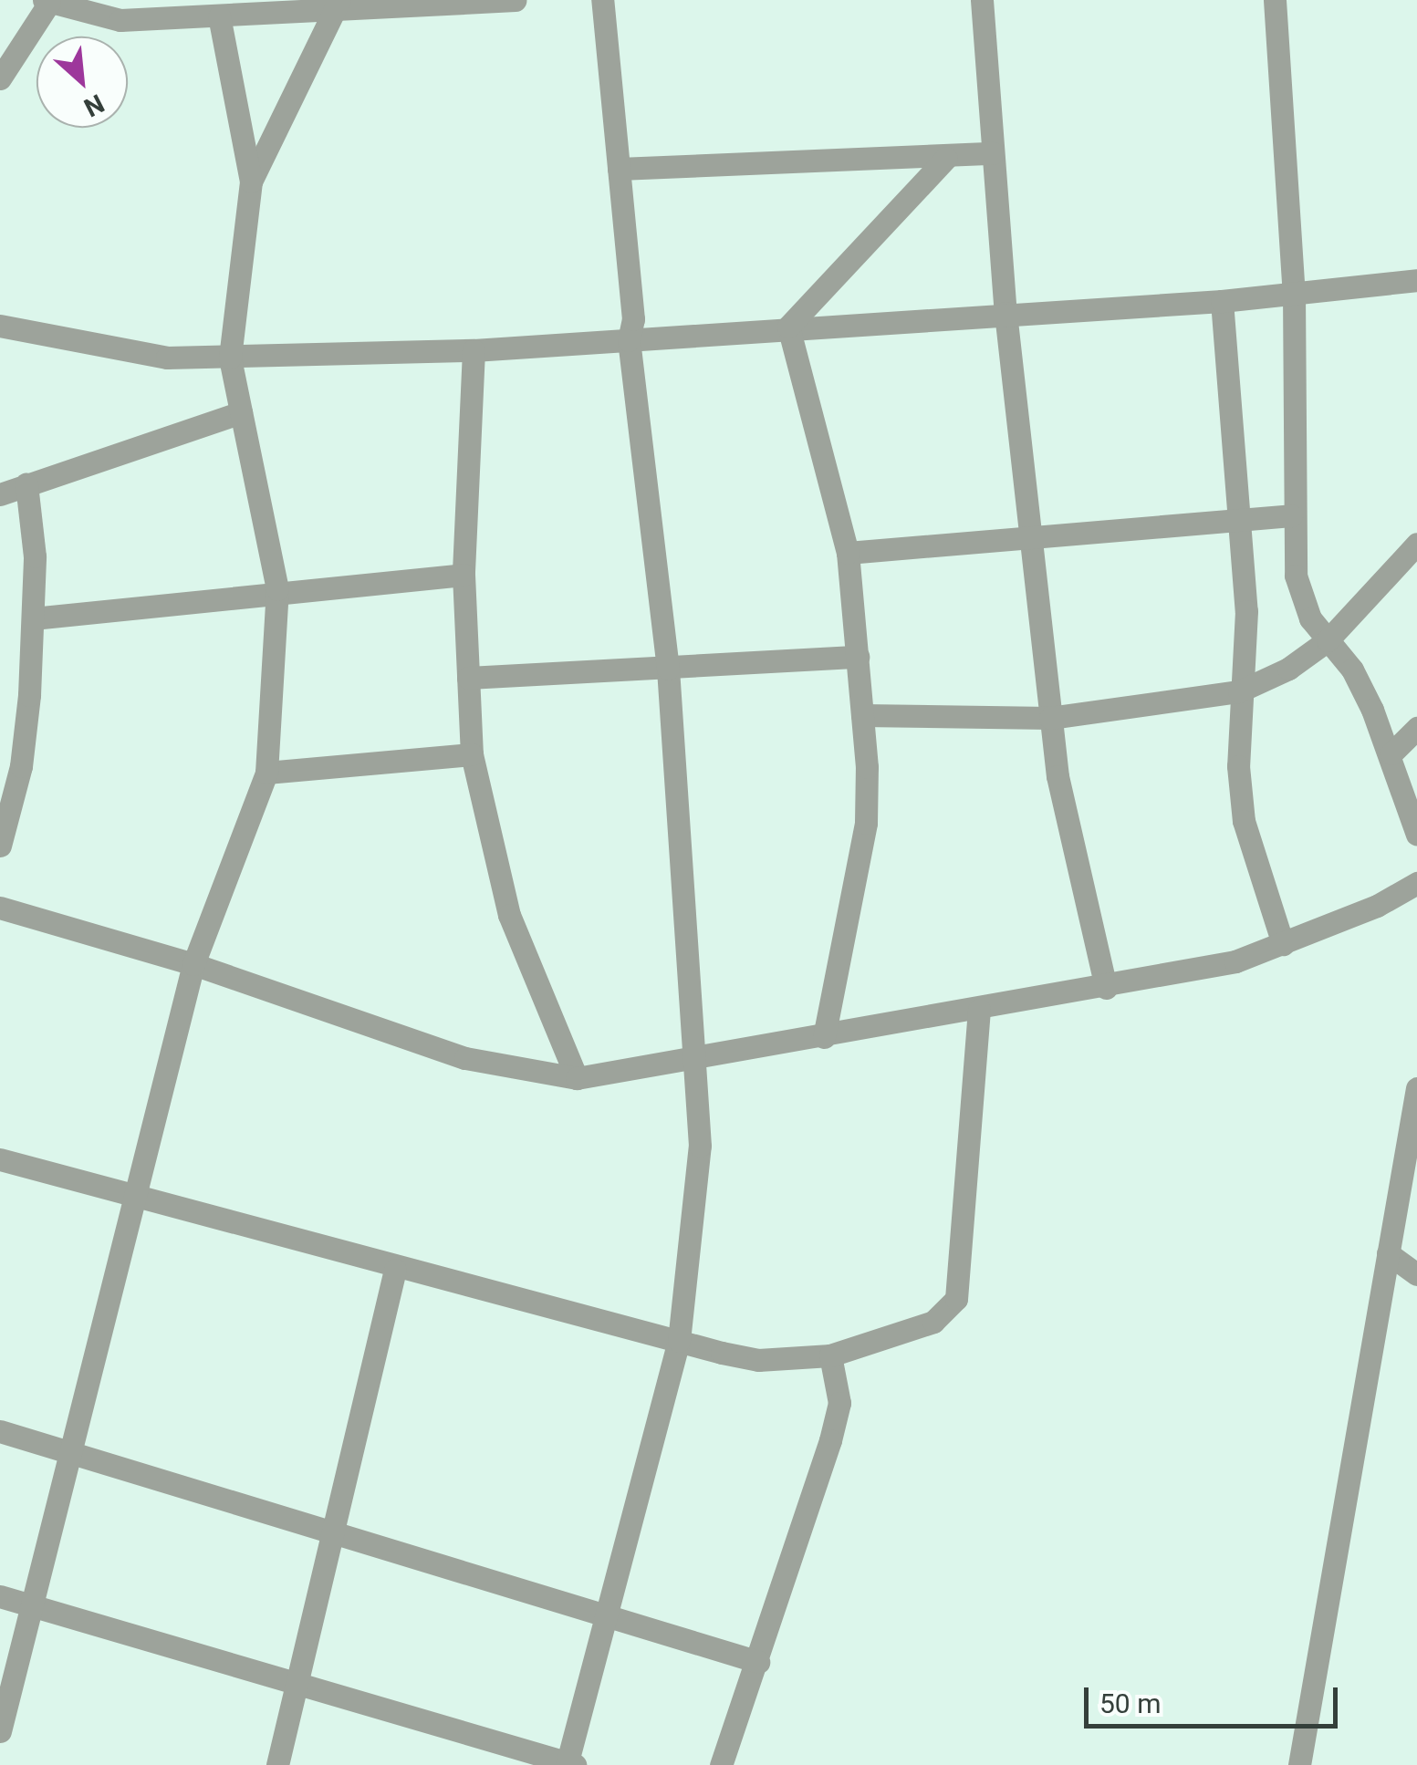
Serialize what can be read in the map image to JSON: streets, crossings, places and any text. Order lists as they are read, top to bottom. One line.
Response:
{"scale_bar":"50 m","north":"bottom right"}
